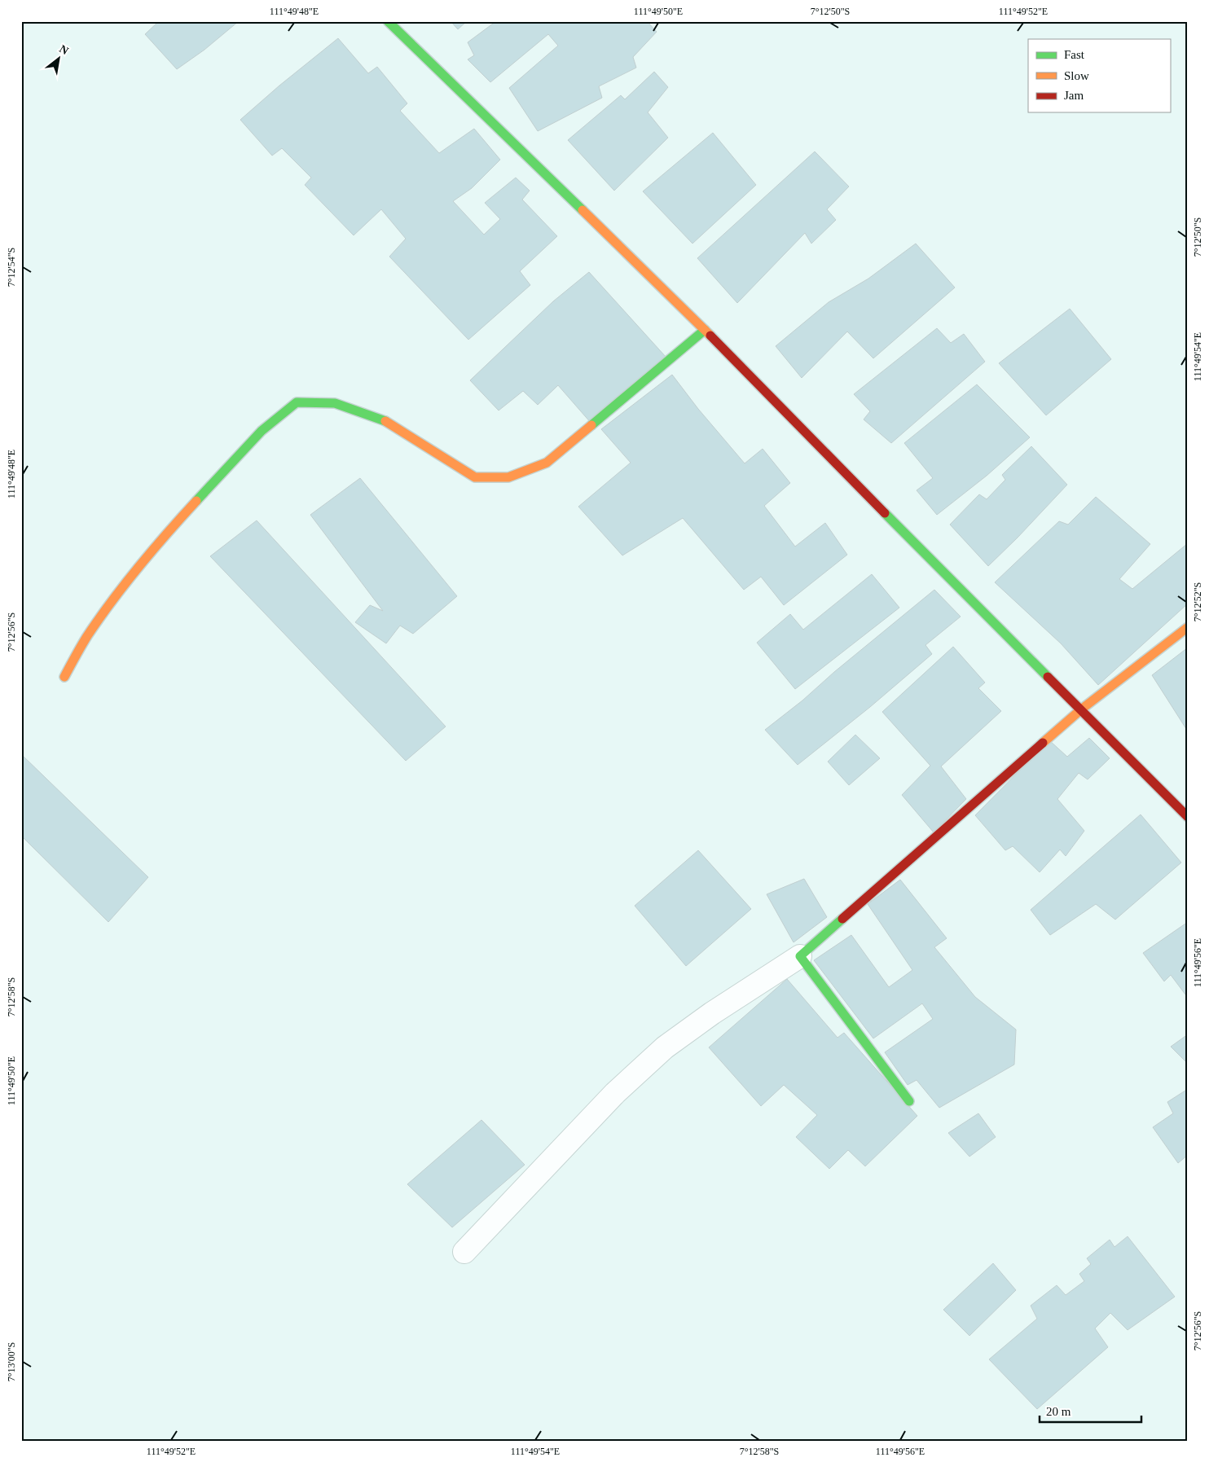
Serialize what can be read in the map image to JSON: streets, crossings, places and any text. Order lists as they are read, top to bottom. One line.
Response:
{"legend":["Fast","Slow","Jam"],"scale_bar":"20 m","north":"top right","coordinates":["111°49'48\"E","111°49'50\"E","7°12'50\"S","111°49'52\"E","7°12'54\"S","111°49'54\"E","7°12'52\"S","7°12'56\"S","111°49'56\"E","7°12'58\"S","7°13'00\"S"]}
